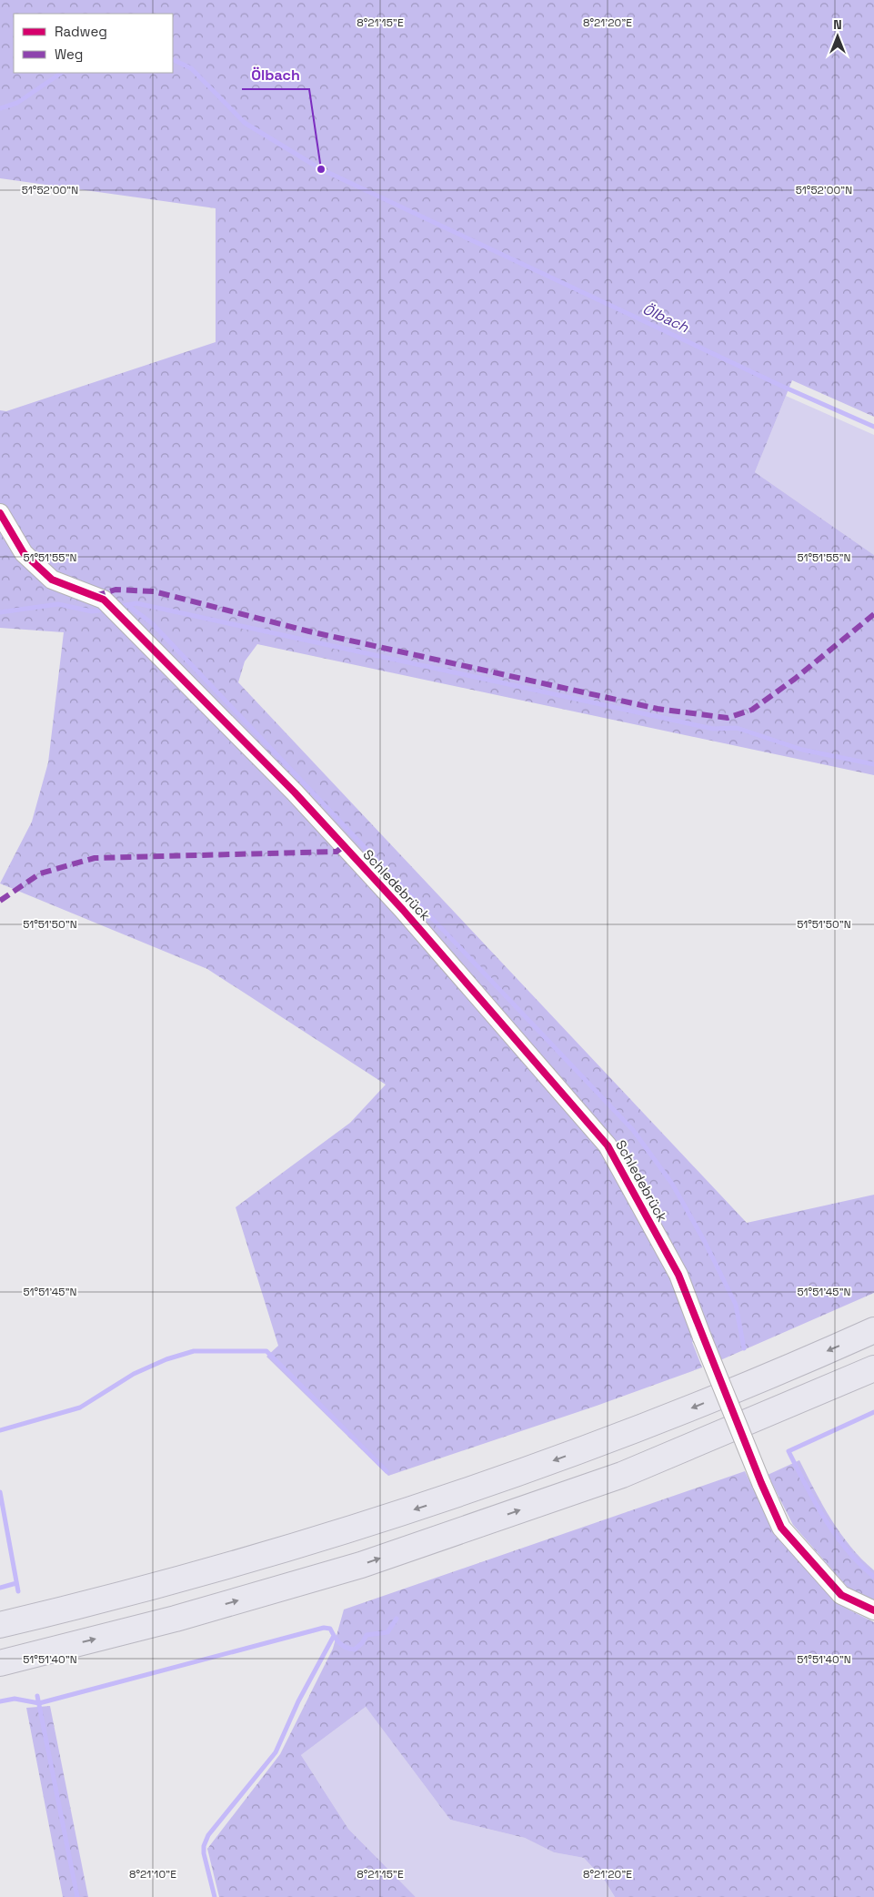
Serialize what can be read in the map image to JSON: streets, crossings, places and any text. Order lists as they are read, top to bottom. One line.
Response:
{"streets":{"street":["Schledebrück"]},"water":["Ölbach"],"places":["Ölbach"],"legend":["Radweg","Weg"],"north":"top","coordinates":["8°21'15\"E","8°21'20\"E","51°52'00\"N","51°51'55\"N","51°51'50\"N","51°51'45\"N","51°51'40\"N","8°21'10\"E"]}
